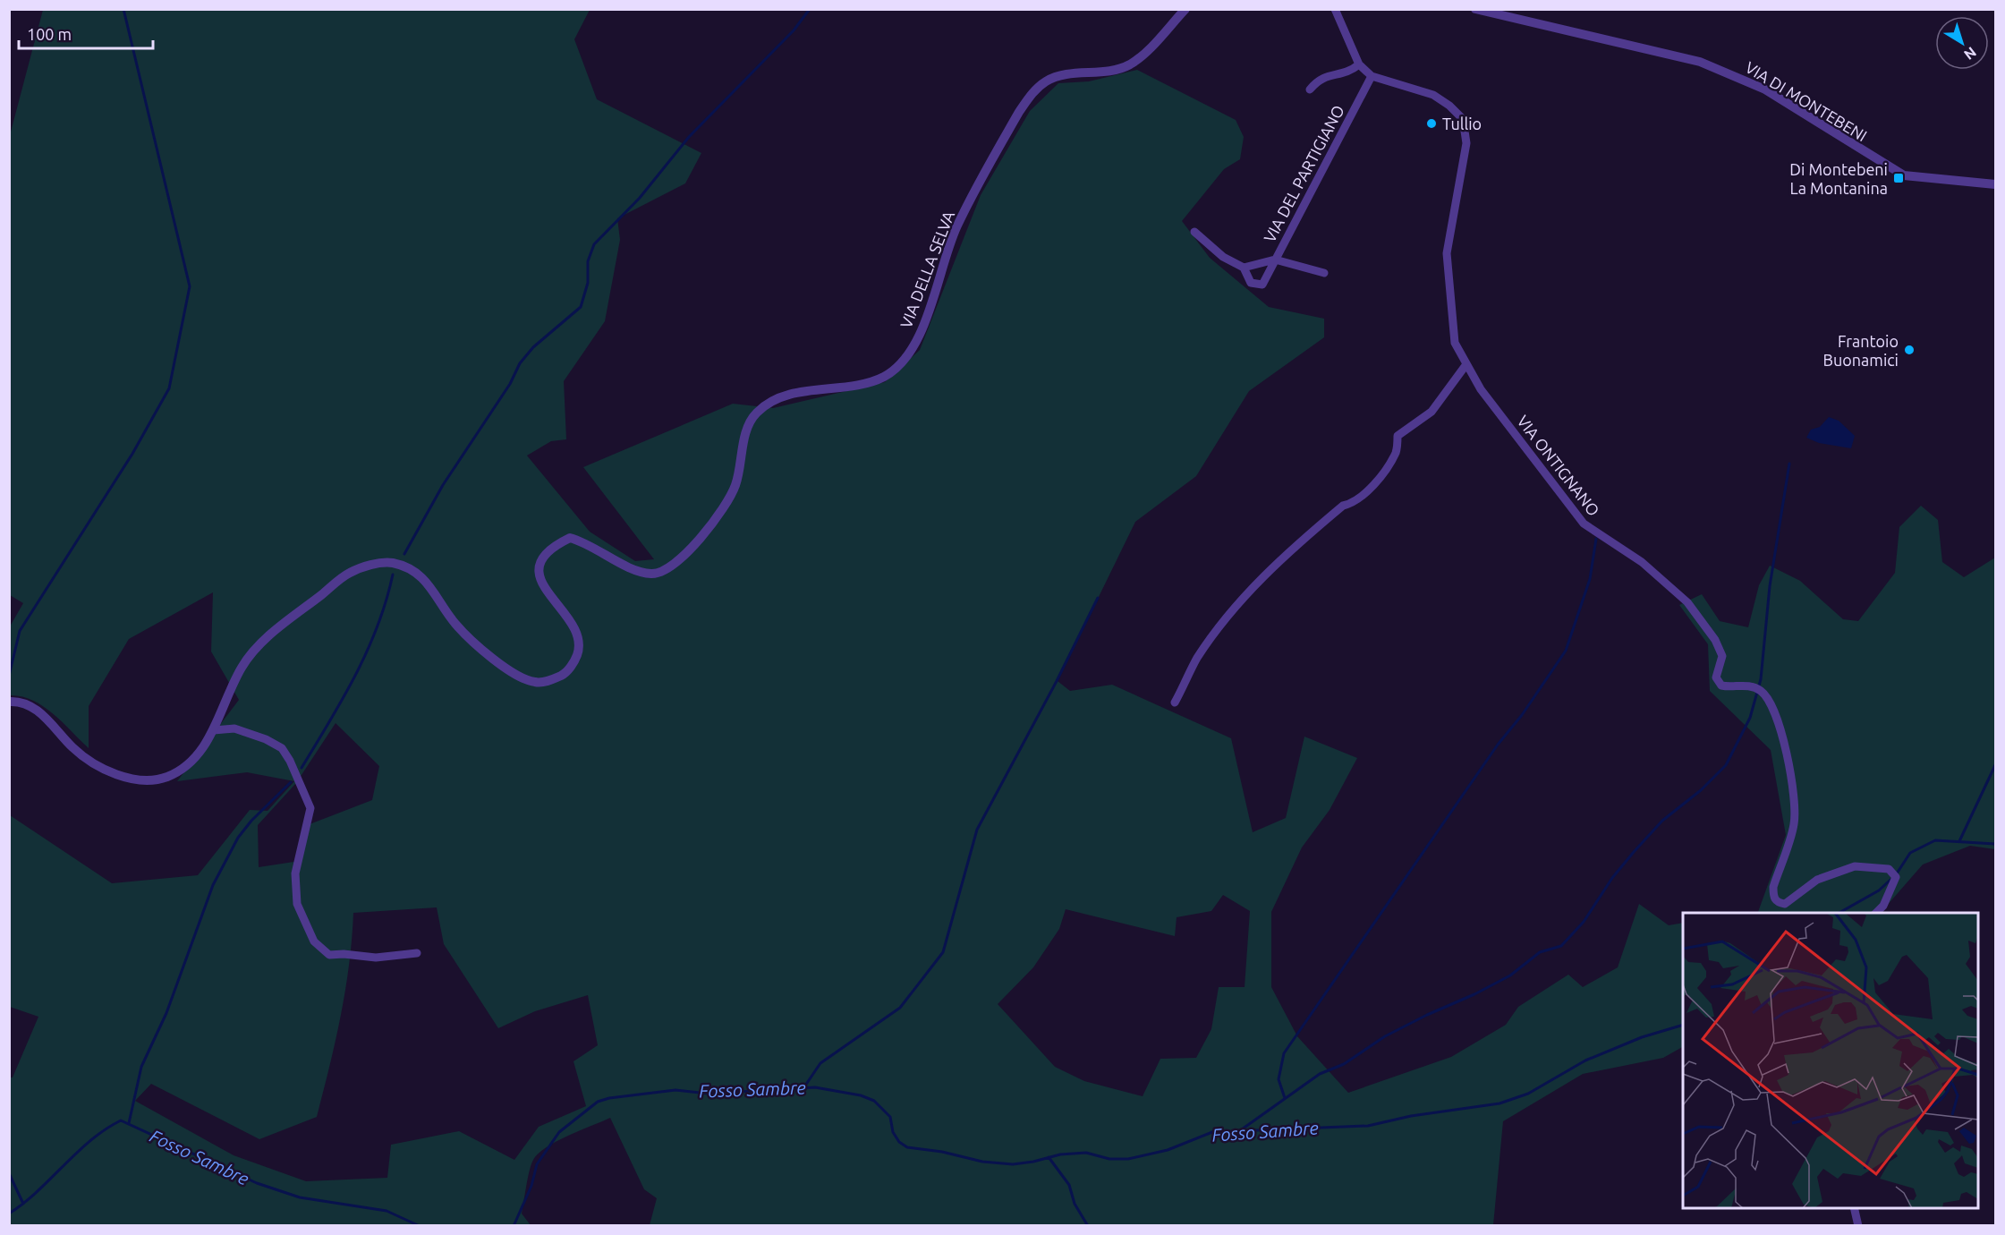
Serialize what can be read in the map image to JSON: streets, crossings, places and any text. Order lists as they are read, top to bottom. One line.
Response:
{"streets":{"street":["VIA DI MONTEBENI","VIA DEL PARTIGIANO","VIA DELLA SELVA","VIA ONTIGNANO"]},"crossings":[["VIA DEL PARTIGIANO","VIA ONTIGNANO"]],"water":["Fosso Sambre"],"places":{"other":["Tullio","Frantoio Buonamici"],"transit":["Di Montebeni La Montanina"]},"scale_bar":"100 m","north":"bottom right"}
